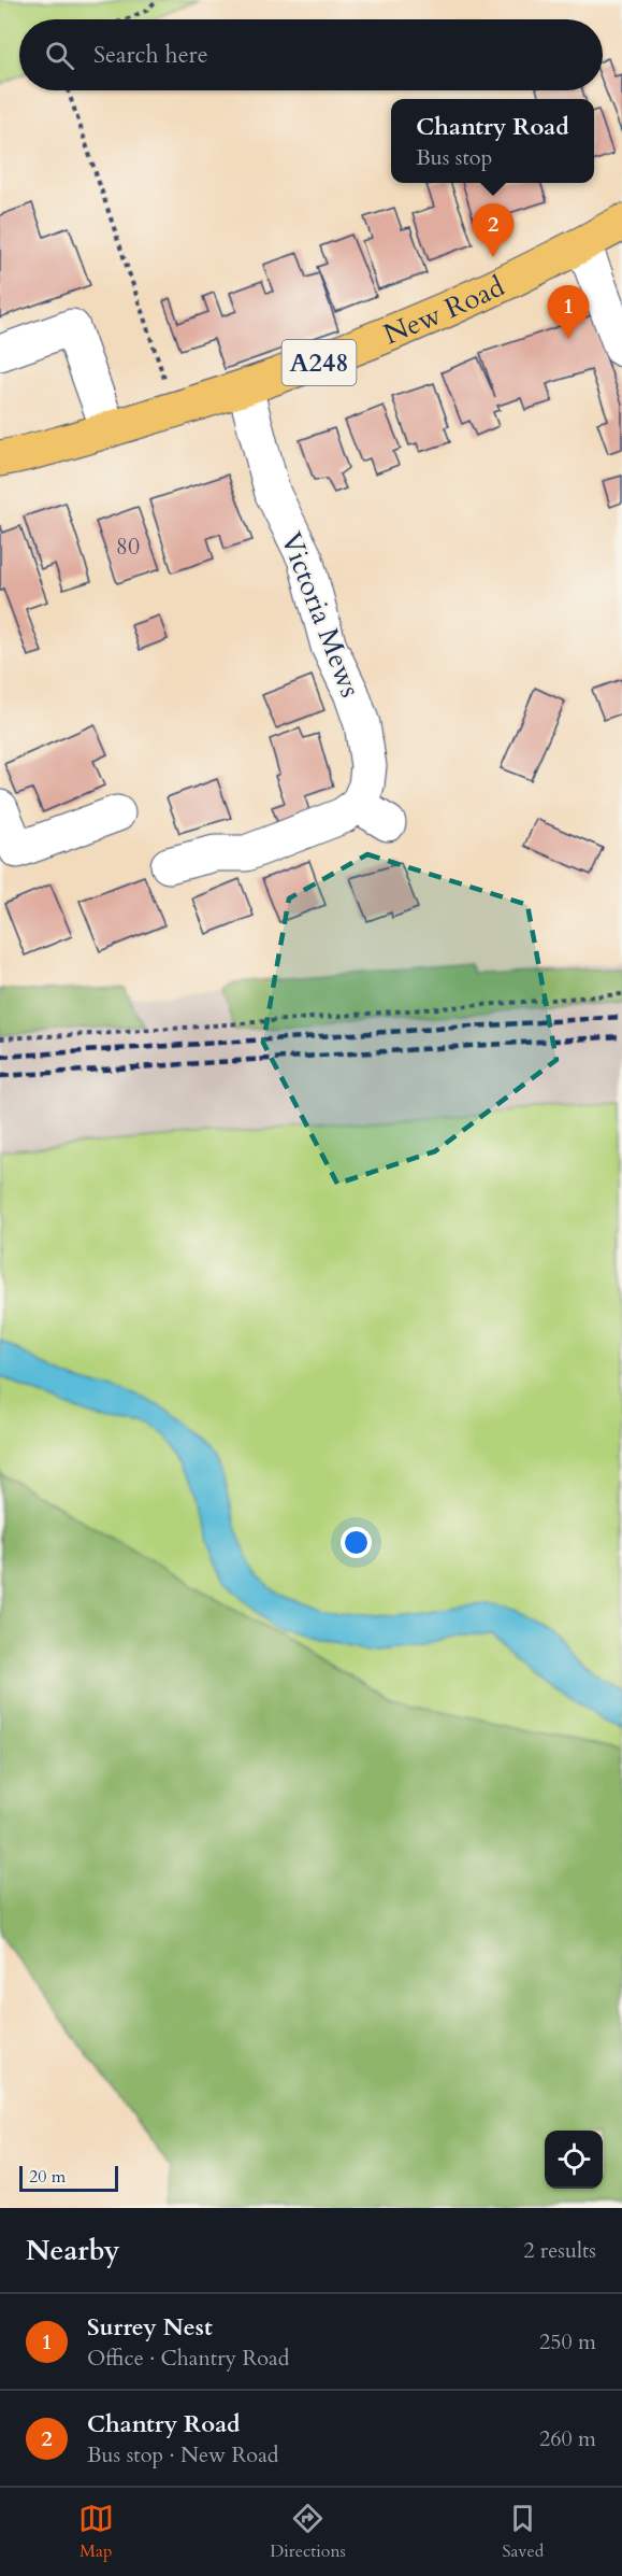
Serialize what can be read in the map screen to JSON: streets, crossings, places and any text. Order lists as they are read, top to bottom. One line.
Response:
{"streets":{"main road":["New Road","A248"],"street":["Victoria Mews"]},"crossings":[["New Road","Victoria Mews"]],"house_numbers":["80"],"scale_bar":"20 m","page":{"search":"Search here","popup":["Chantry Road","Bus stop"],"pins":["2","1"],"scale":"20 m","heading":["Nearby","2 results"],"list":[{"mark":"1","name":"Surrey Nest","note":"Office · Chantry Road","value":"250 m"},{"mark":"2","name":"Chantry Road","note":"Bus stop · New Road","value":"260 m"}],"nav":["Map","Directions","Saved"]}}
